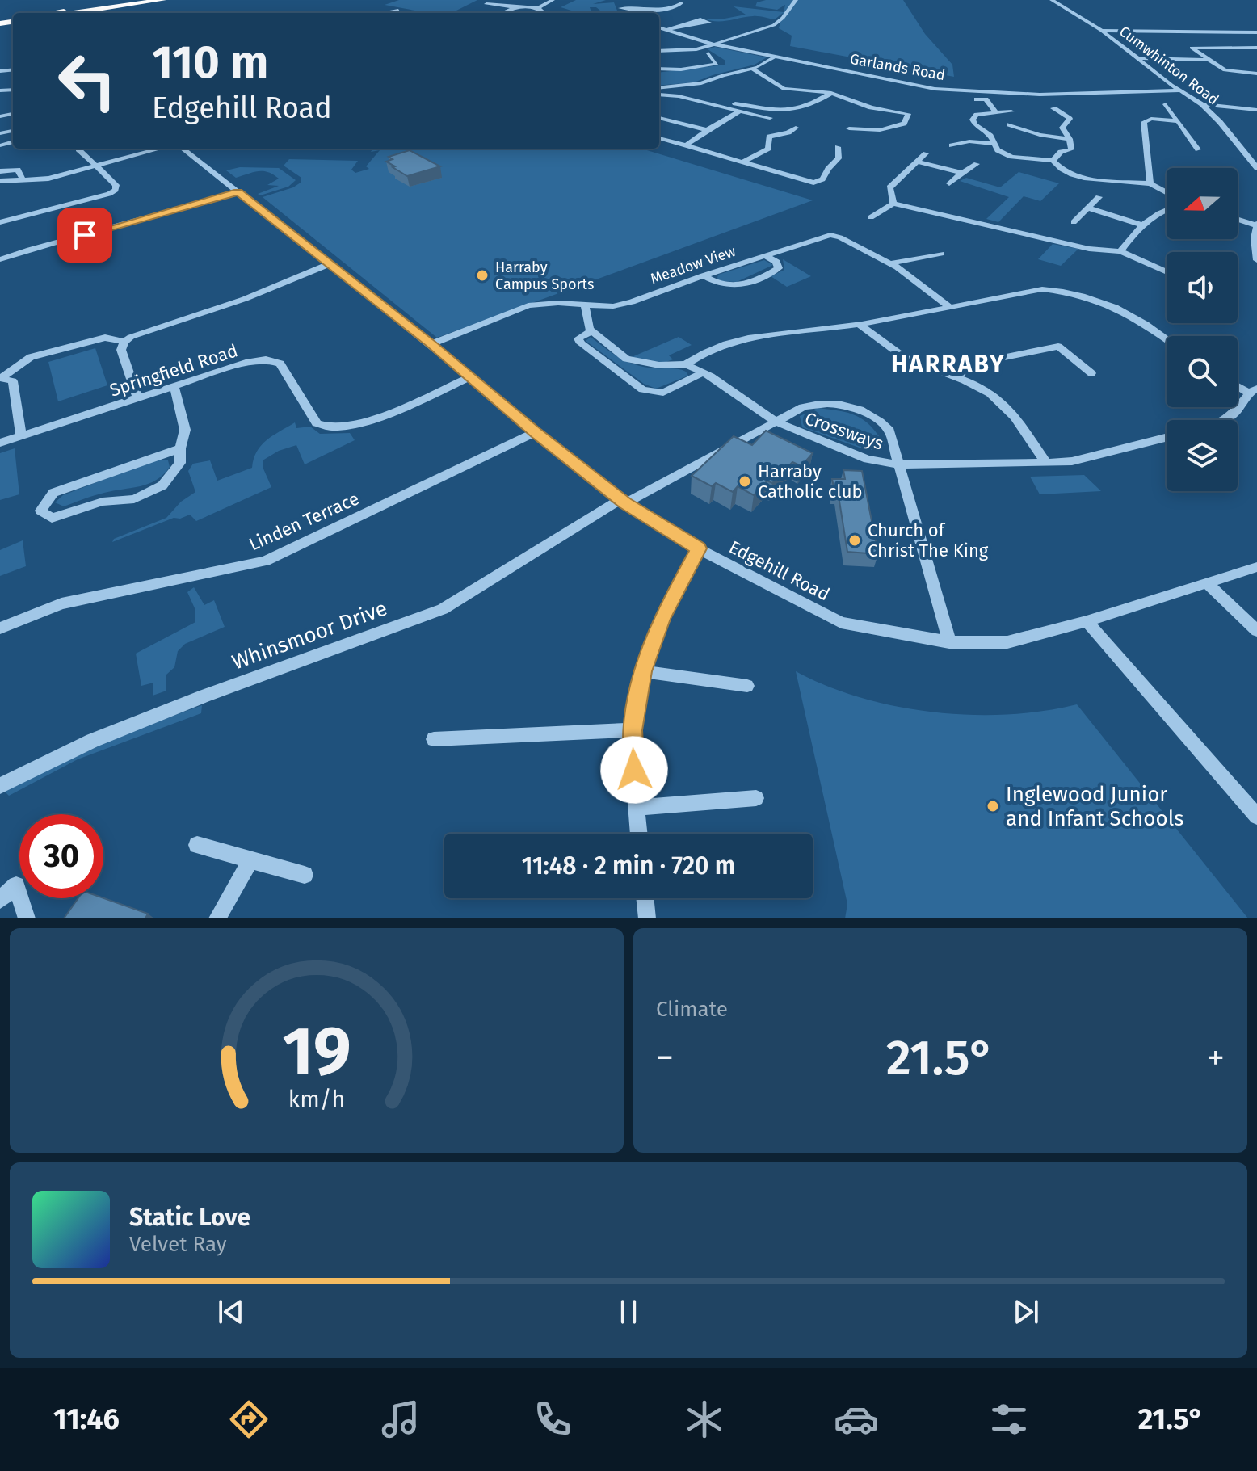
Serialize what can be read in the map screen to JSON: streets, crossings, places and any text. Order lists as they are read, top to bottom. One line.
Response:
{"streets":{"street":["Cumwhinton Road","Garlands Road","Meadow View","Springfield Road","Crossways","Linden Terrace","Edgehill Road","Whinsmoor Drive"]},"crossings":[["Cumwhinton Road","Garlands Road"],["Meadow View","Edgehill Road"],["Springfield Road","Edgehill Road"],["Crossways","Whinsmoor Drive"],["Linden Terrace","Edgehill Road"],["Edgehill Road","Whinsmoor Drive"]],"districts":["HARRABY"],"places":["Harraby Campus Sports","Harraby Catholic club","Church of Christ The King","Inglewood Junior and Infant Schools"],"north":"left","page":{"turn":["110 m","Edgehill Road"],"limit":"30","trip":"11:48 · 2 min · 720 m","tile":"Climate","heat":["−","21.5°","+"],"song":["Static Love","Velvet Ray"],"tabs":["11:46","21.5°"],"gauge":["19","km/h"]}}
